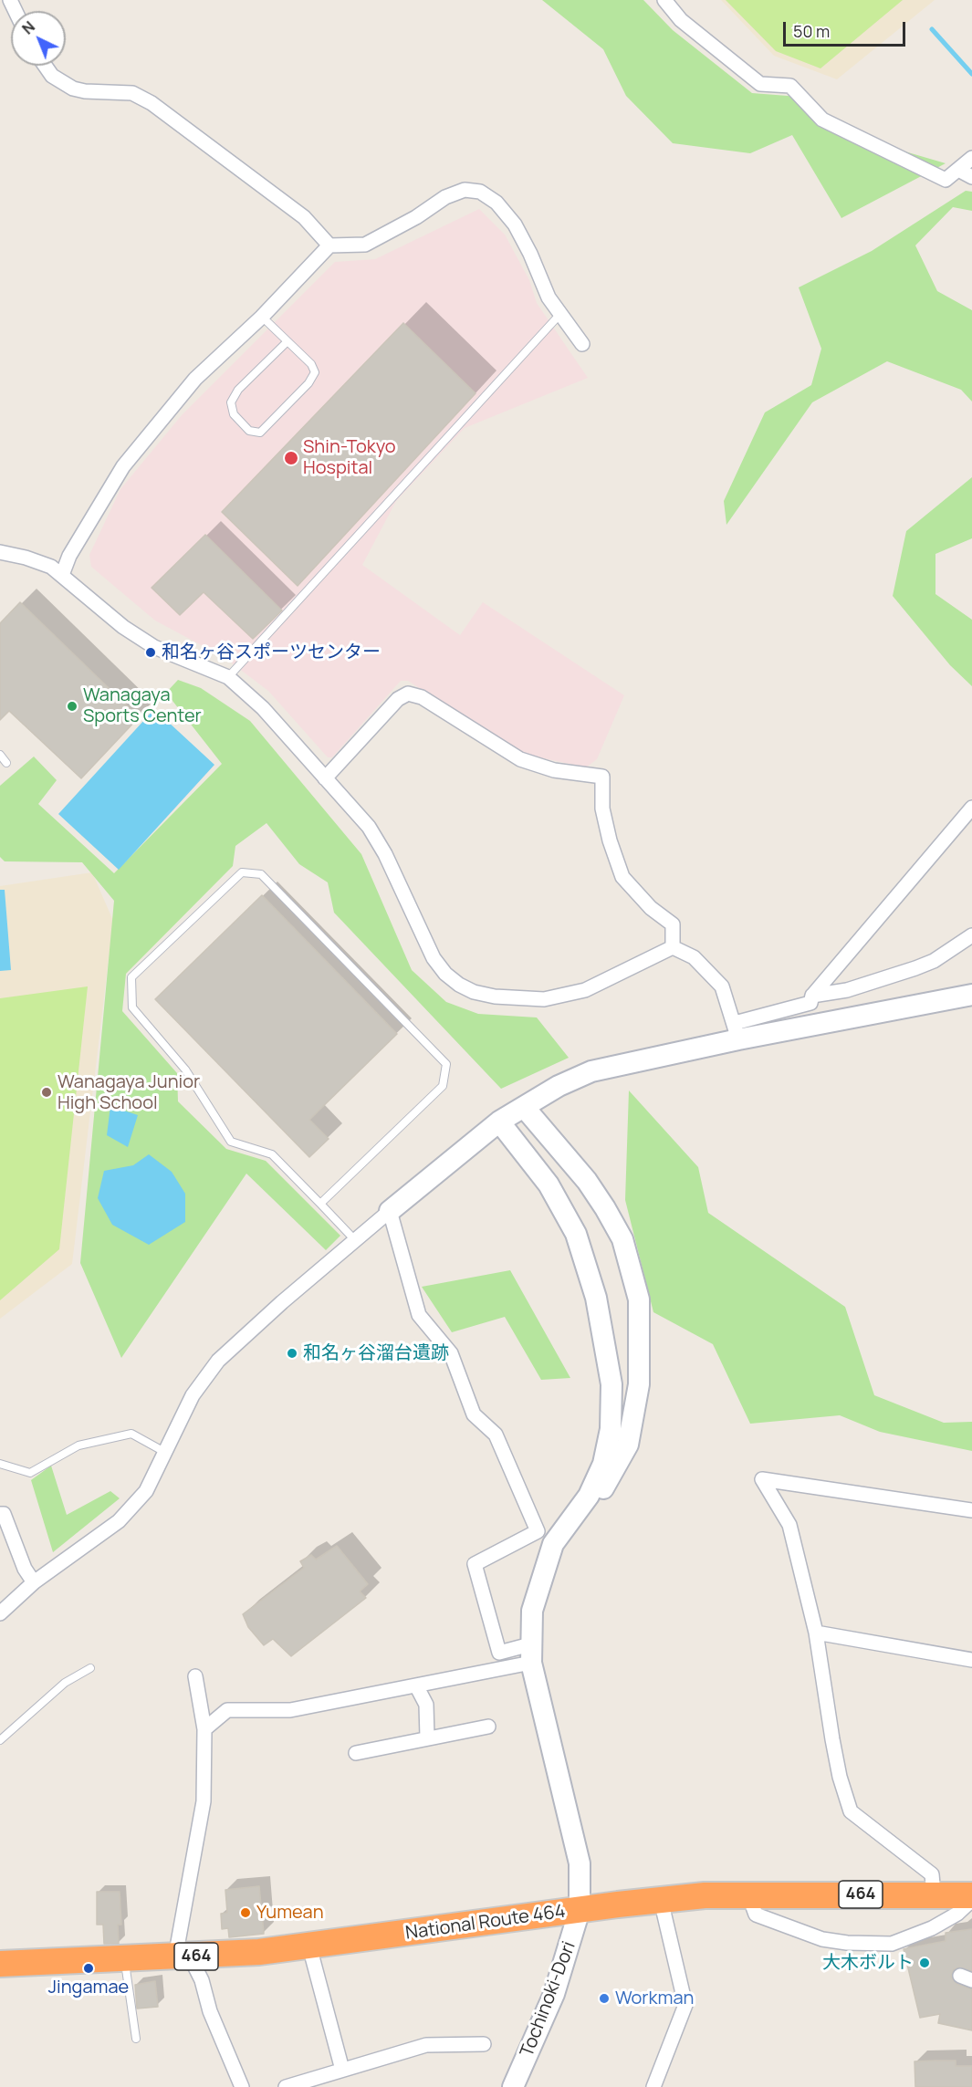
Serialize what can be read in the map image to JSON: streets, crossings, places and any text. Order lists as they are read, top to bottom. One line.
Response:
{"streets":{"highway":["464","National Route 464"],"street":["Tochinoki-Dori"]},"crossings":[["National Route 464","Tochinoki-Dori"]],"places":["Shin-Tokyo Hospital","和名ヶ谷スポーツセンター","Wanagaya Sports Center","Wanagaya Junior High School","和名ヶ谷溜台遺跡","Yumean","大木ボルト","Jingamae","Workman"],"scale_bar":"50 m","north":"top left"}
